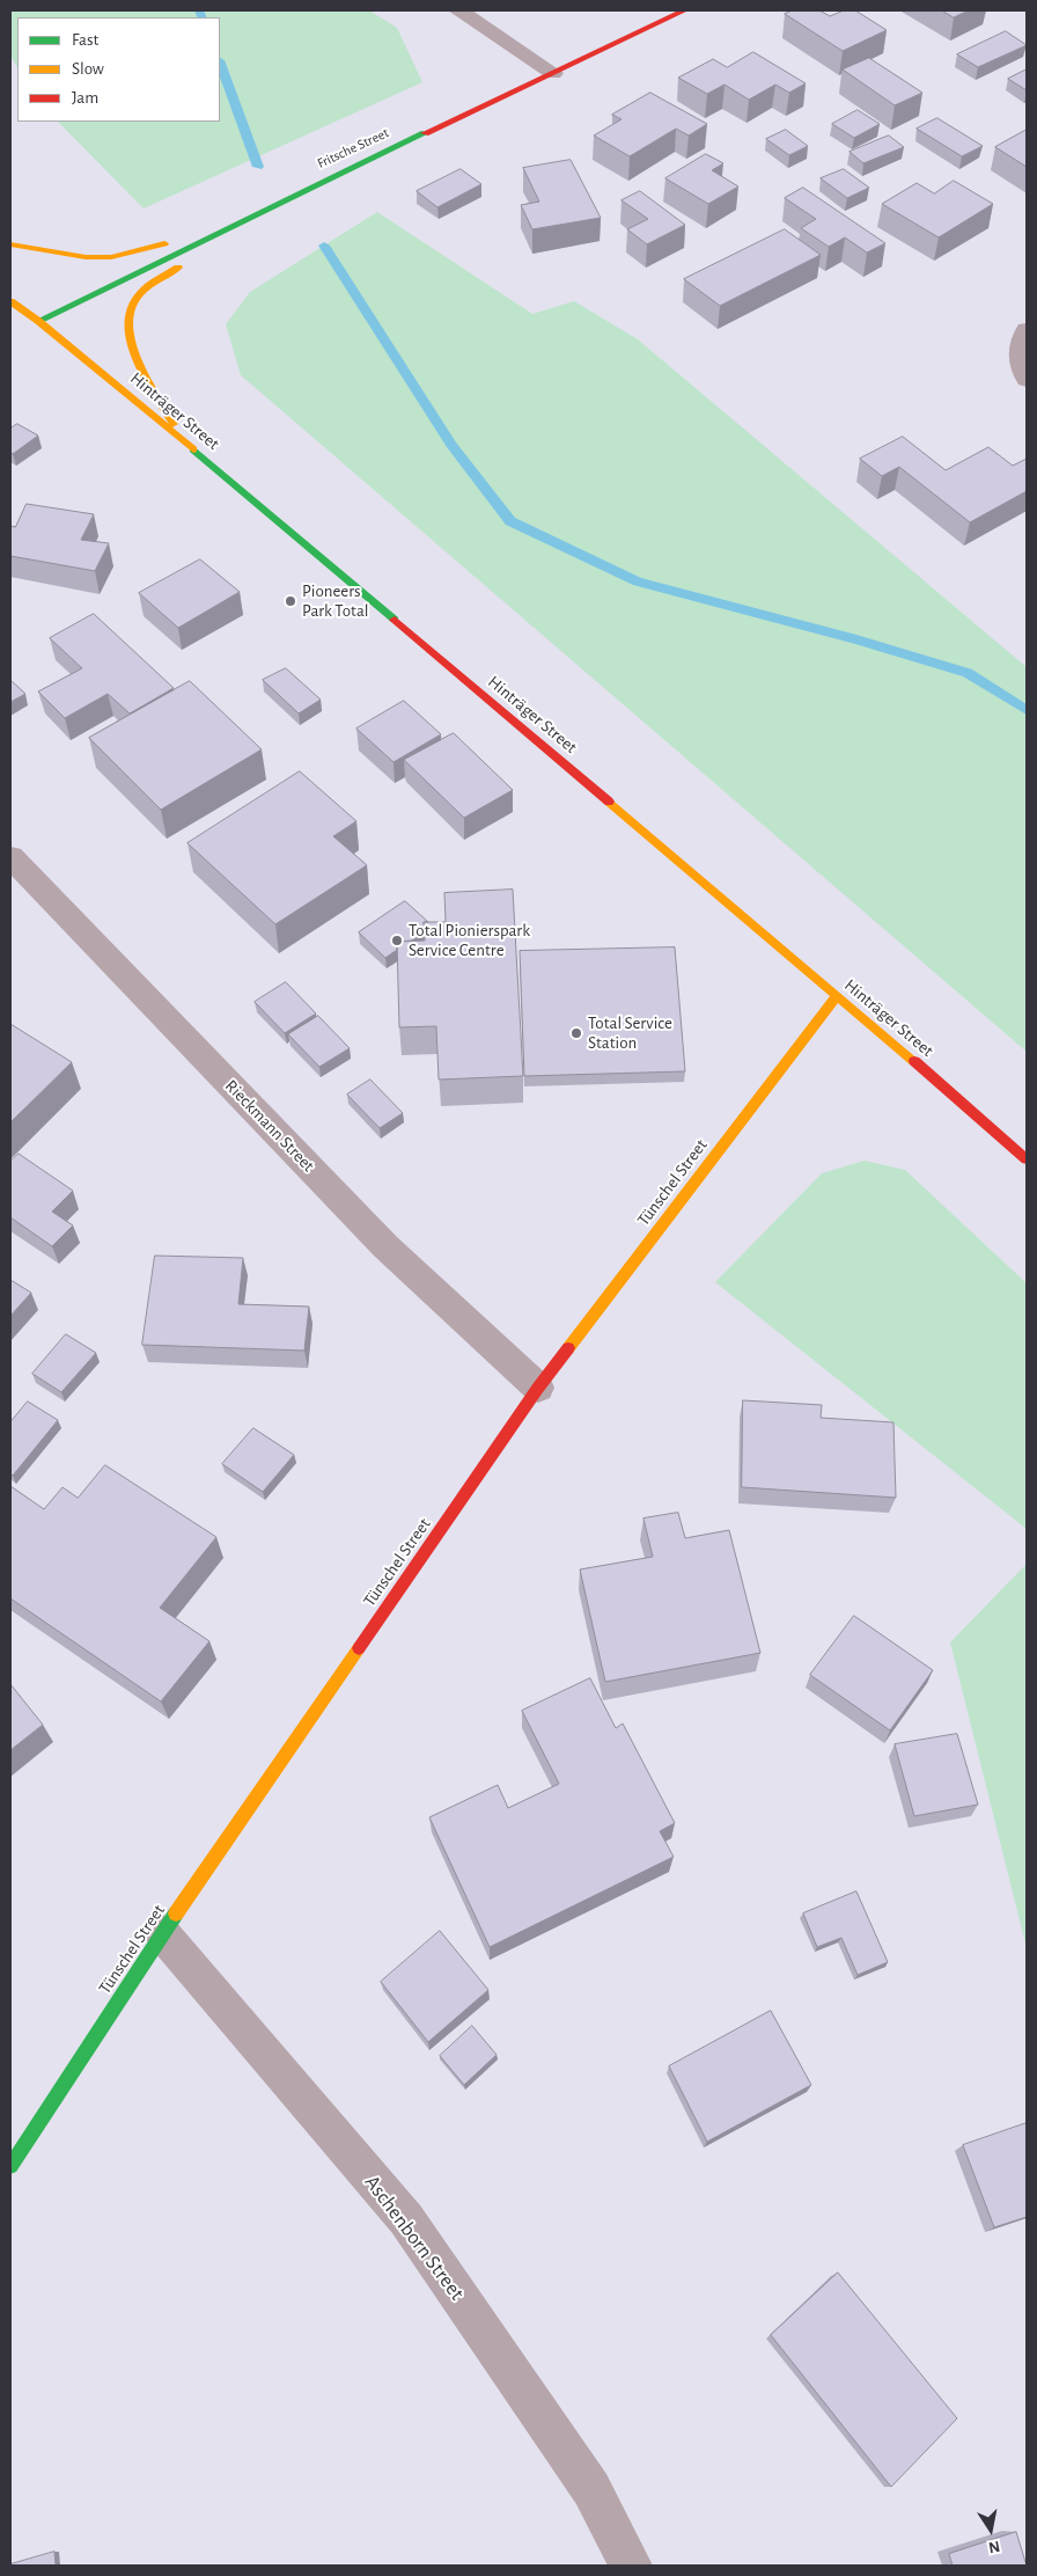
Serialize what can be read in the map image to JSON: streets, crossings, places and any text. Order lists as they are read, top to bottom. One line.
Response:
{"streets":{"street":["Fritsche Street","Hinträger Street","Rieckmann Street","Tünschel Street","Aschenborn Street"]},"crossings":[["Fritsche Street","Hinträger Street"],["Hinträger Street","Tünschel Street"],["Rieckmann Street","Tünschel Street"],["Tünschel Street","Aschenborn Street"]],"places":["Pioneers Park Total","Total Pionierspark Service Centre","Total Service Station"],"legend":["Fast","Slow","Jam"],"north":"bottom"}
